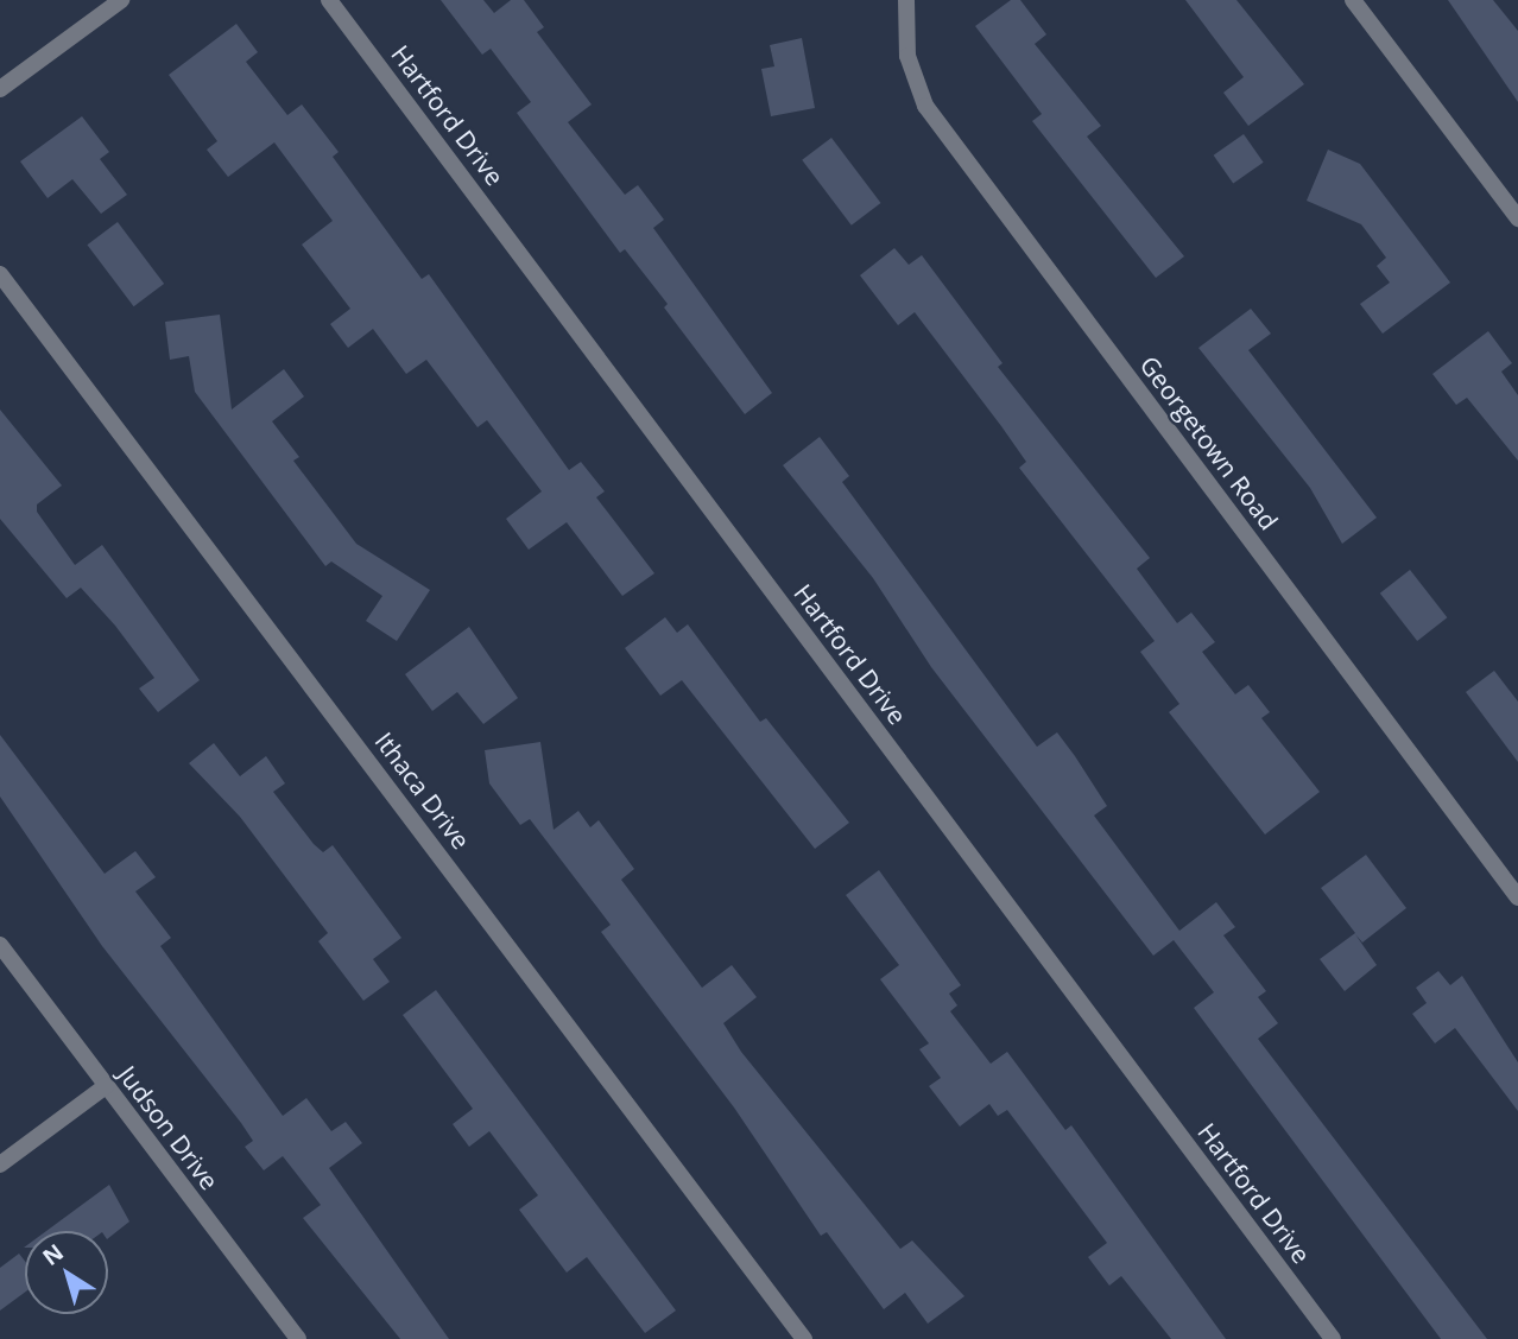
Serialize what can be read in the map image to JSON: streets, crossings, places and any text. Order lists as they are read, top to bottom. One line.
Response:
{"streets":{"street":["Hartford Drive","Georgetown Road","Ithaca Drive","Judson Drive"]},"north":"top left"}
